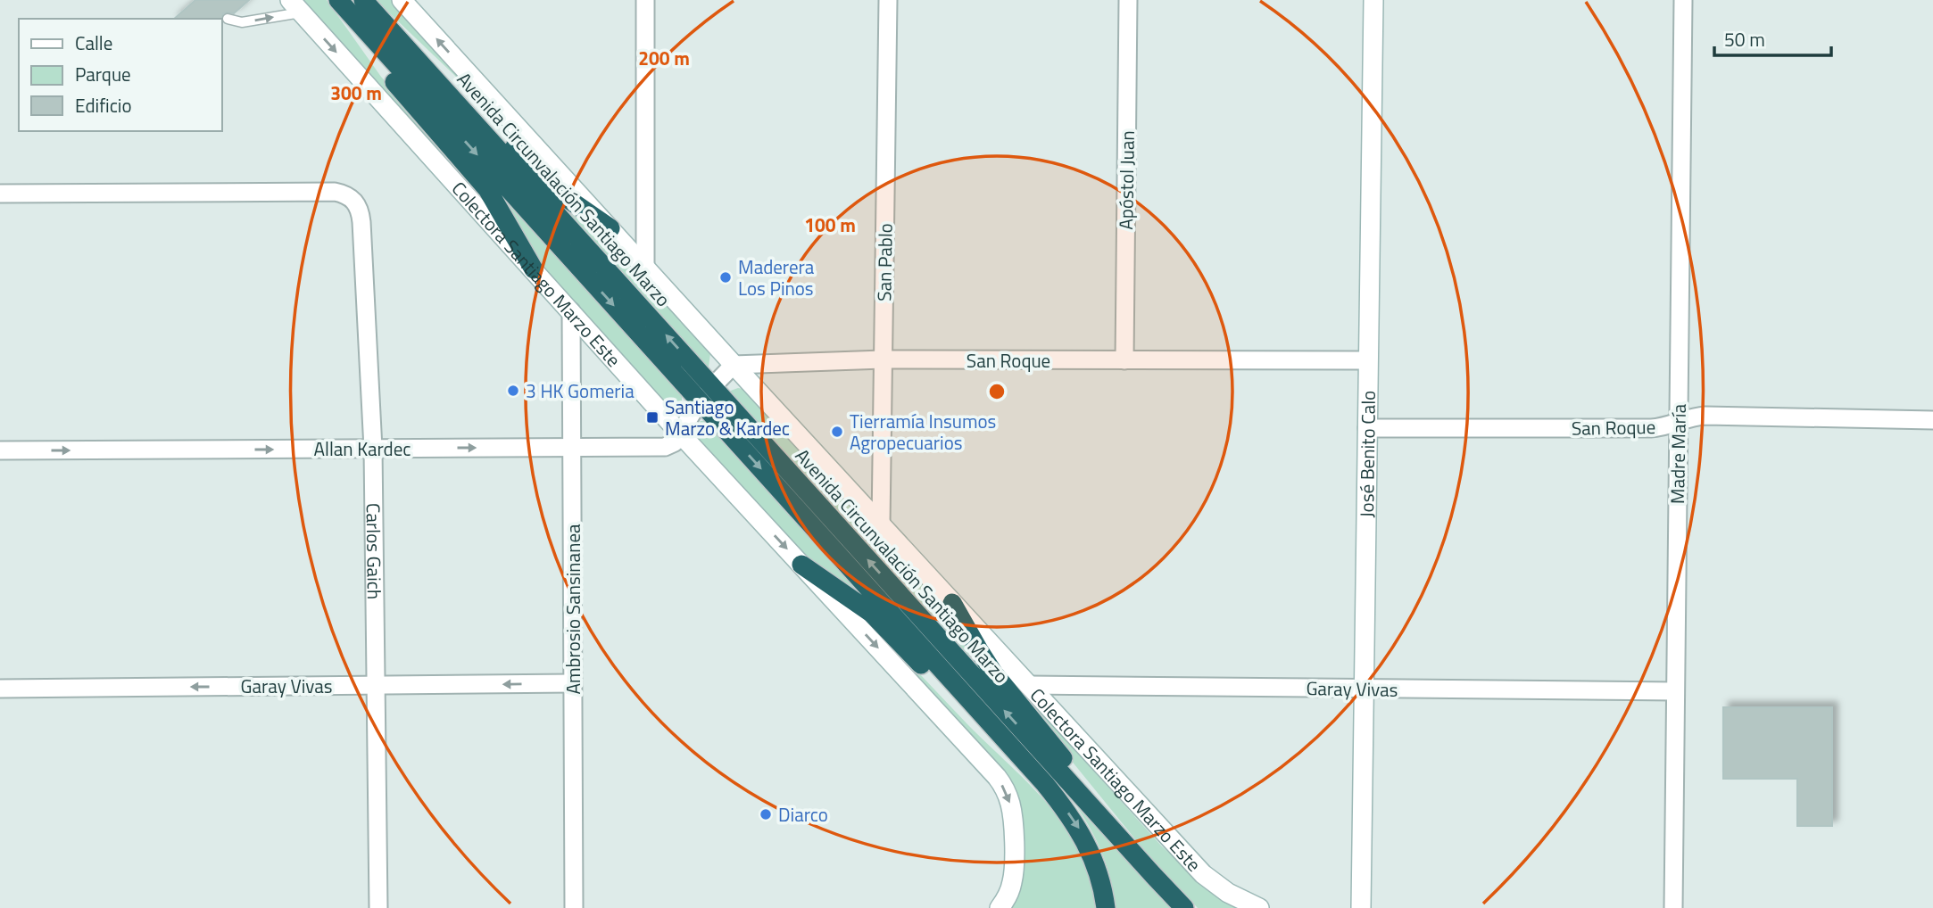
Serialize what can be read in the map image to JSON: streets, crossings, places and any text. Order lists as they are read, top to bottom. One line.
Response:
{"streets":{"highway":["Avenida Circunvalación Santiago Marzo"],"street":["Apóstol Juan","San Pablo","Colectora Santiago Marzo Este","San Roque","Allan Kardec","José Benito Calo","Madre María","Carlos Gaich","Ambrosio Sansinanea","Garay Vivas"]},"crossings":[["Apóstol Juan","San Roque"],["San Pablo","Colectora Santiago Marzo Este"],["San Pablo","San Roque"],["Colectora Santiago Marzo Este","San Roque"],["Colectora Santiago Marzo Este","Allan Kardec"],["Colectora Santiago Marzo Este","Ambrosio Sansinanea"],["Colectora Santiago Marzo Este","Garay Vivas"],["San Roque","José Benito Calo"],["San Roque","Madre María"],["Allan Kardec","Carlos Gaich"],["Allan Kardec","Ambrosio Sansinanea"],["José Benito Calo","Garay Vivas"],["Madre María","Garay Vivas"],["Carlos Gaich","Garay Vivas"],["Ambrosio Sansinanea","Garay Vivas"]],"one_way":["Allan Kardec","Garay Vivas"],"places":{"other":["Maderera Los Pinos","3 HK Gomeria","Tierramía Insumos Agropecuarios","Diarco"],"transit":["Santiago Marzo & Kardec"]},"legend":["Calle","Parque","Edificio"],"scale_bar":"50 m","rings":["200 m","300 m","100 m"]}
